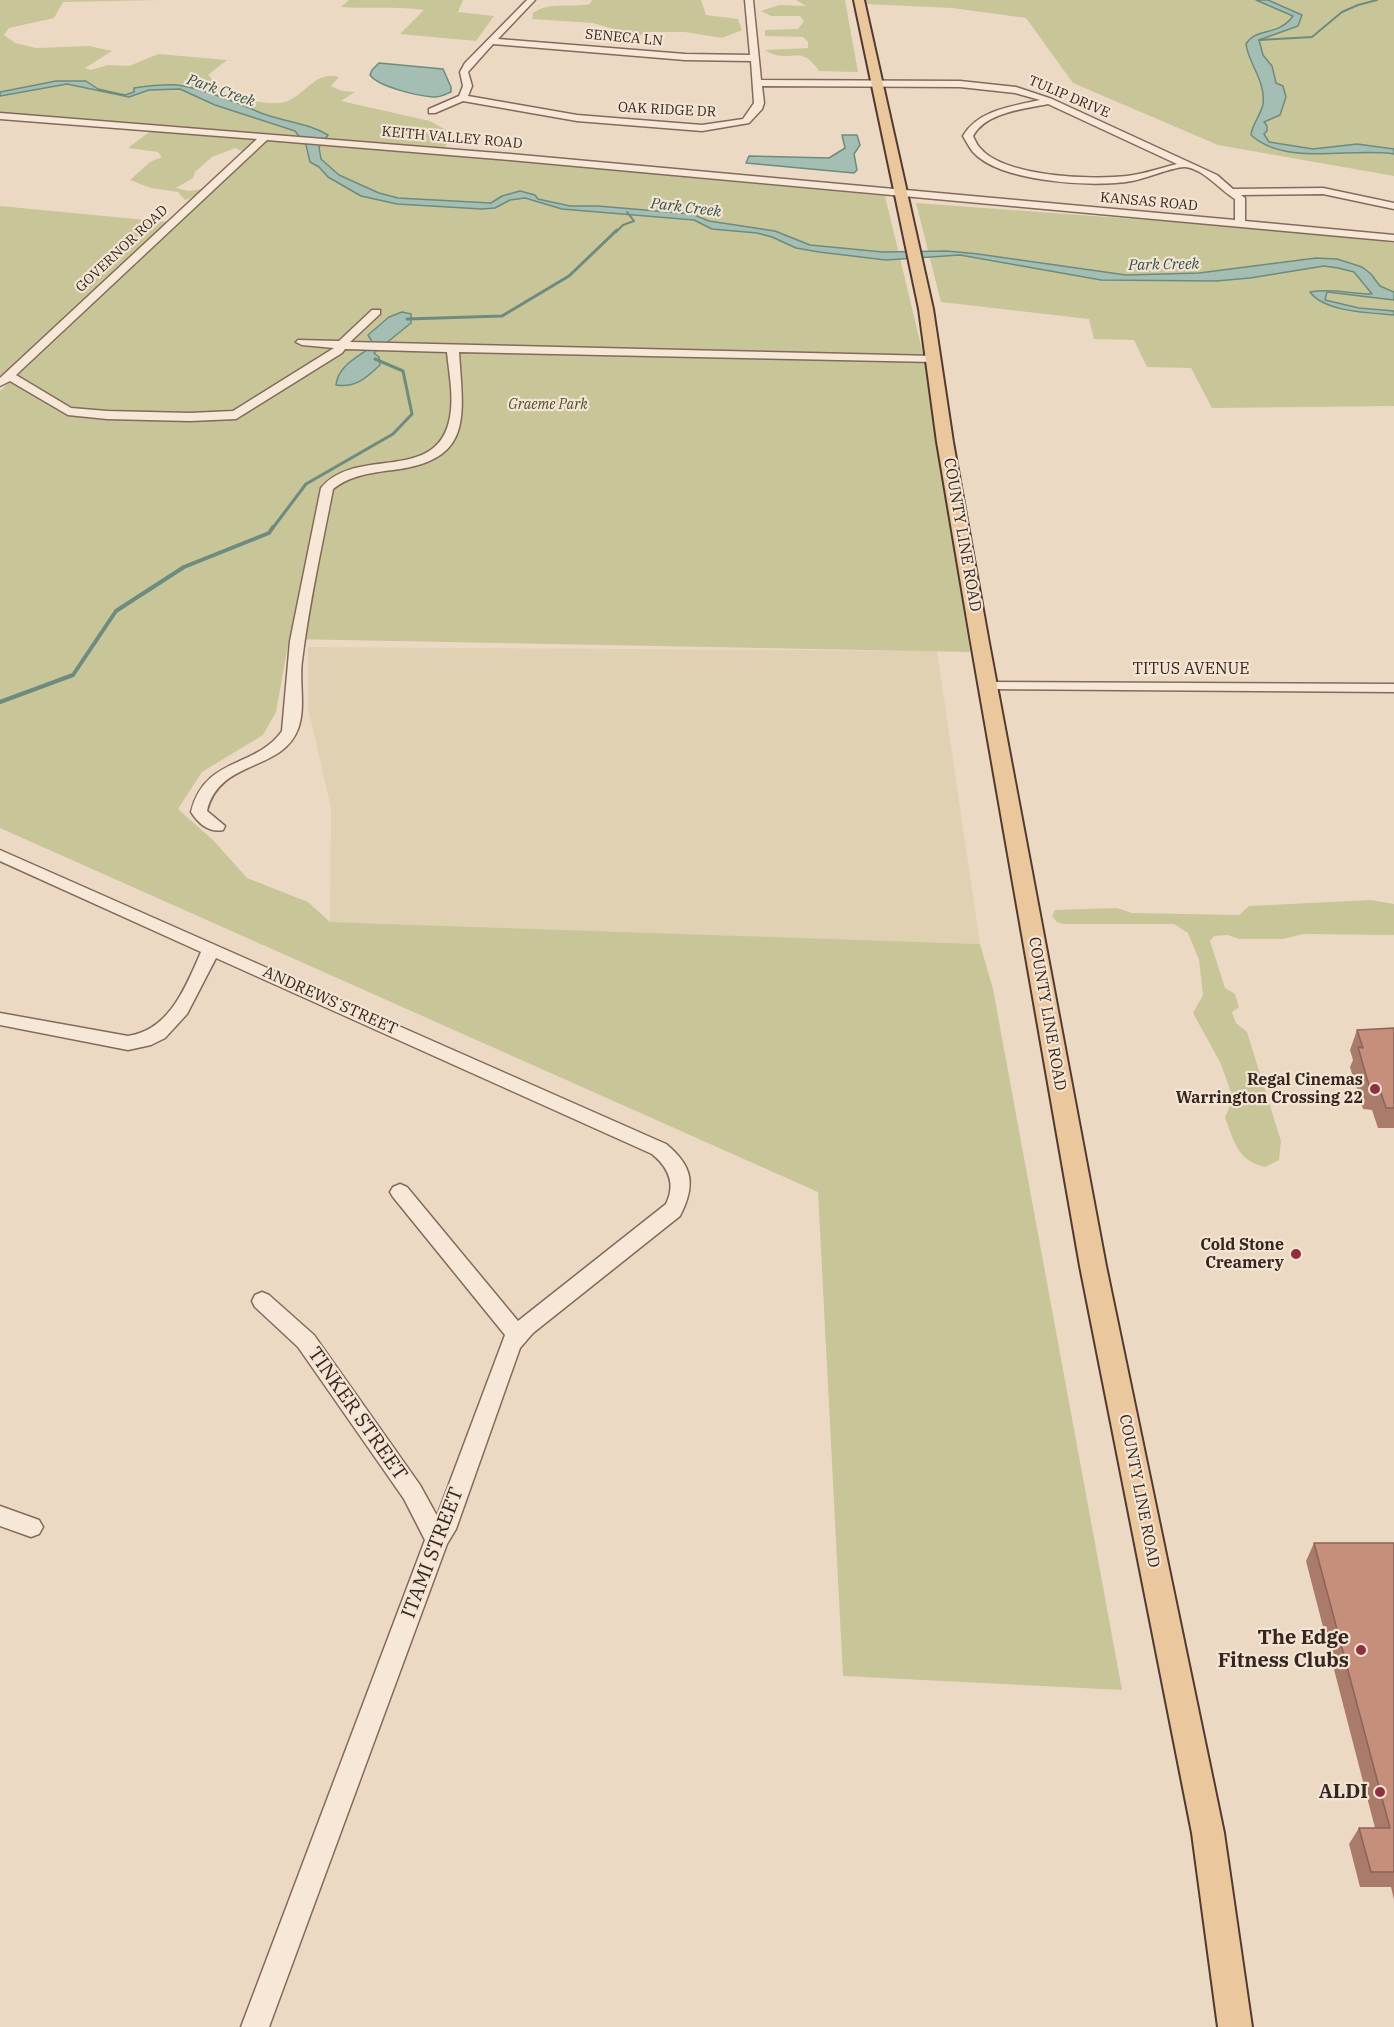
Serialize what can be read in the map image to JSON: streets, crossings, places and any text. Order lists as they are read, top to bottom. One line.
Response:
{"streets":{"main road":["COUNTY LINE ROAD"],"street":["SENECA LN","TULIP DRIVE","OAK RIDGE DR","KEITH VALLEY ROAD","KANSAS ROAD","GOVERNOR ROAD","TITUS AVENUE","ANDREWS STREET","TINKER STREET","ITAMI STREET"]},"crossings":[["SENECA LN","OAK RIDGE DR"],["TULIP DRIVE","OAK RIDGE DR"],["TULIP DRIVE","COUNTY LINE ROAD"],["KEITH VALLEY ROAD","KANSAS ROAD"],["KEITH VALLEY ROAD","GOVERNOR ROAD"],["KEITH VALLEY ROAD","COUNTY LINE ROAD"],["KANSAS ROAD","COUNTY LINE ROAD"],["COUNTY LINE ROAD","TITUS AVENUE"],["ANDREWS STREET","ITAMI STREET"],["TINKER STREET","ITAMI STREET"]],"water":["Park Creek"],"parks":["Graeme Park"],"places":["Regal Cinemas Warrington Crossing 22","Cold Stone Creamery","The Edge Fitness Clubs","ALDI"]}
